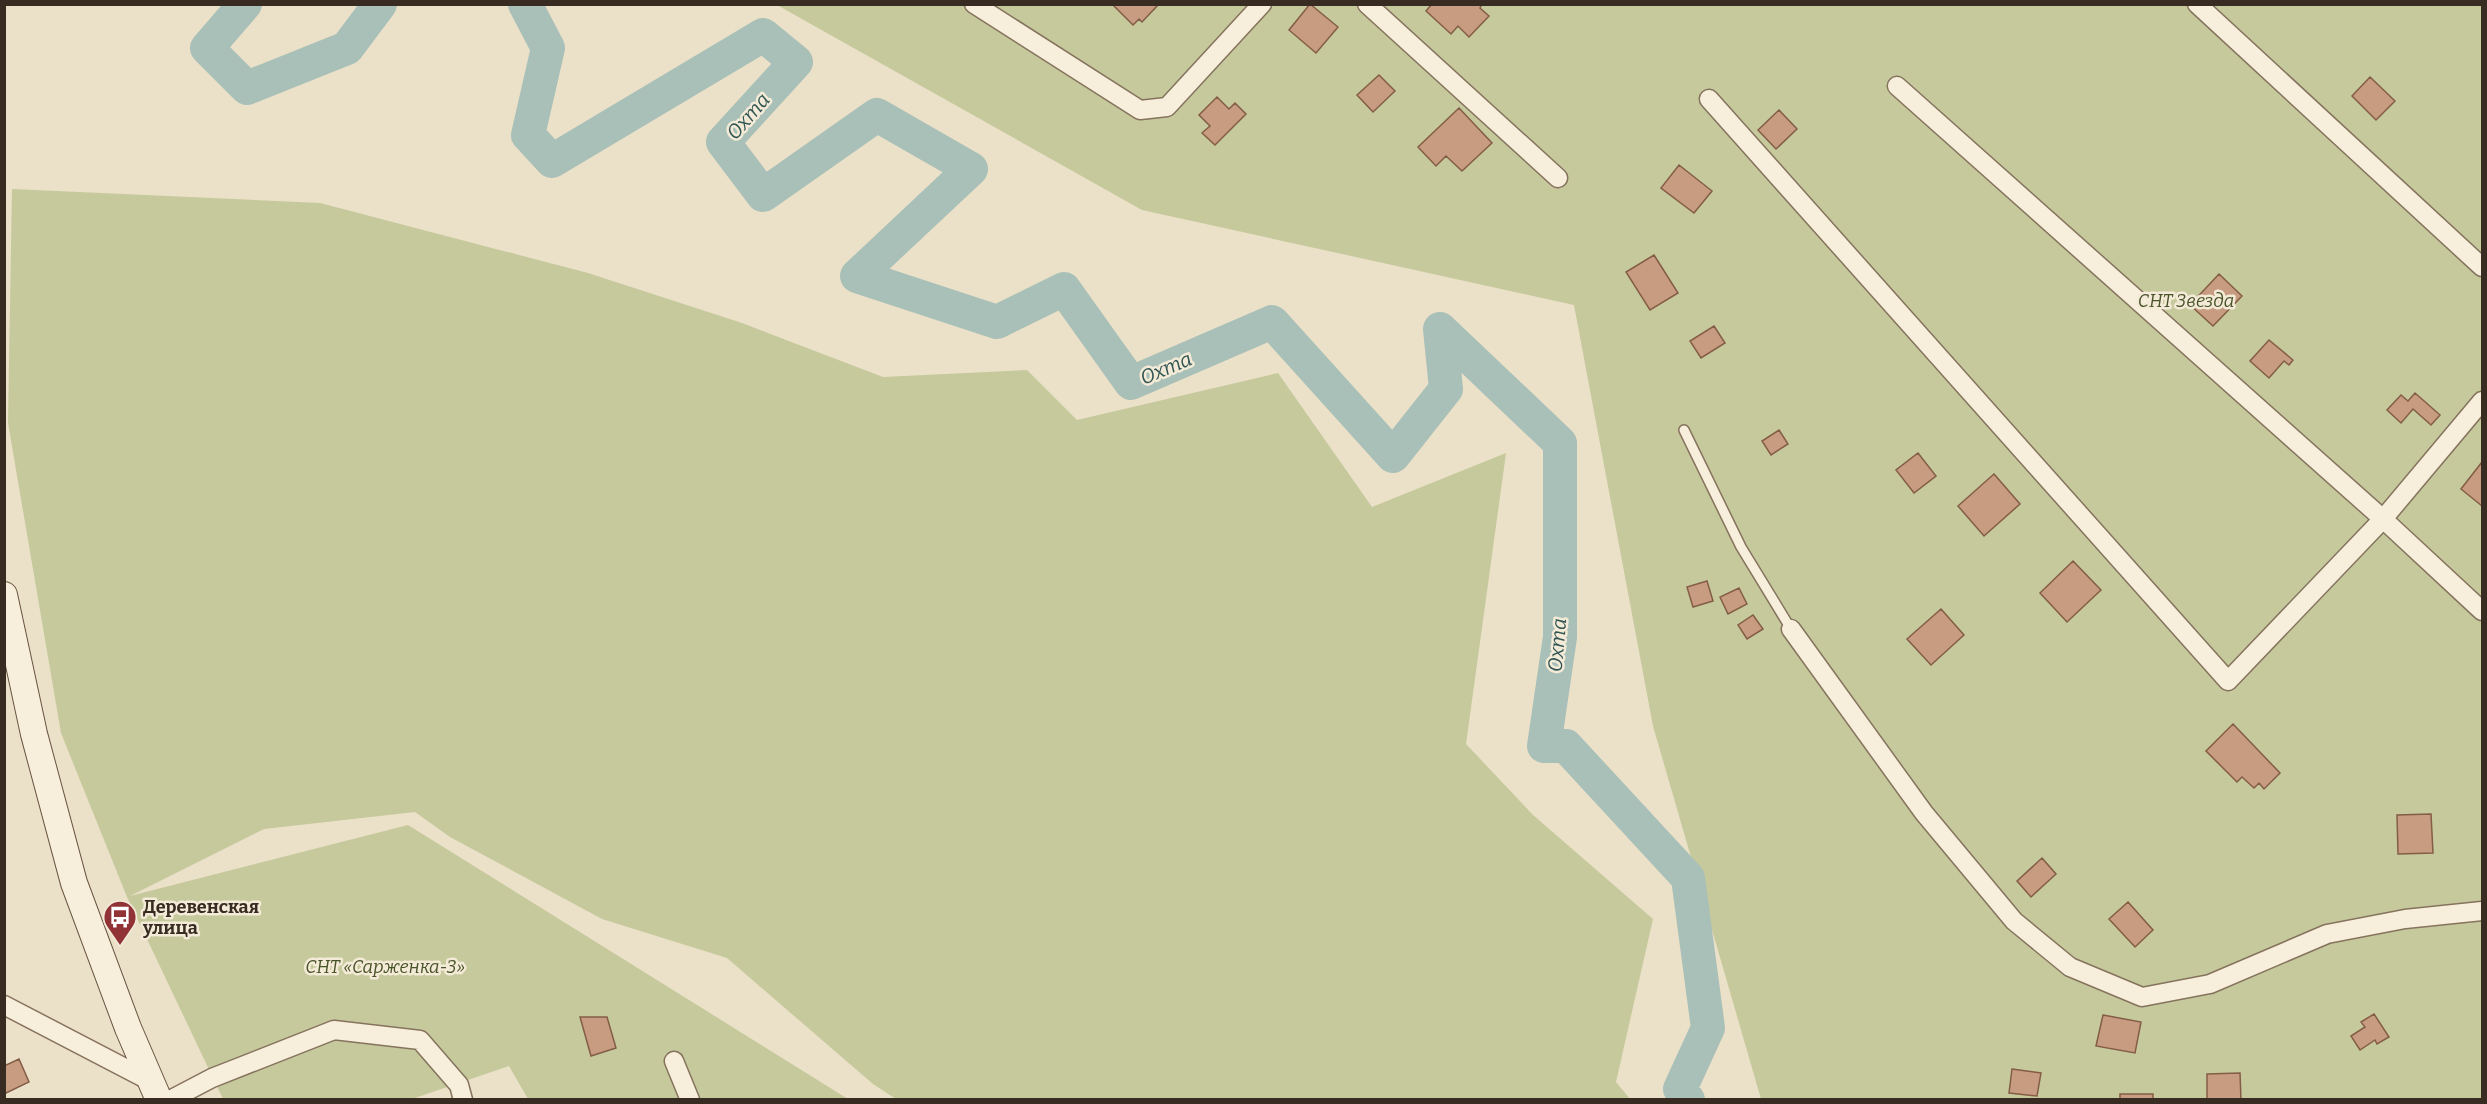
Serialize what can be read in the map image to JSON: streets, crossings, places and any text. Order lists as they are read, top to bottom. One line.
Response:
{"water":["Охта"],"parks":["СНТ Звезда","СНТ «Сарженка-3»"],"places":{"bus stop":["Деревенская улица"]}}
